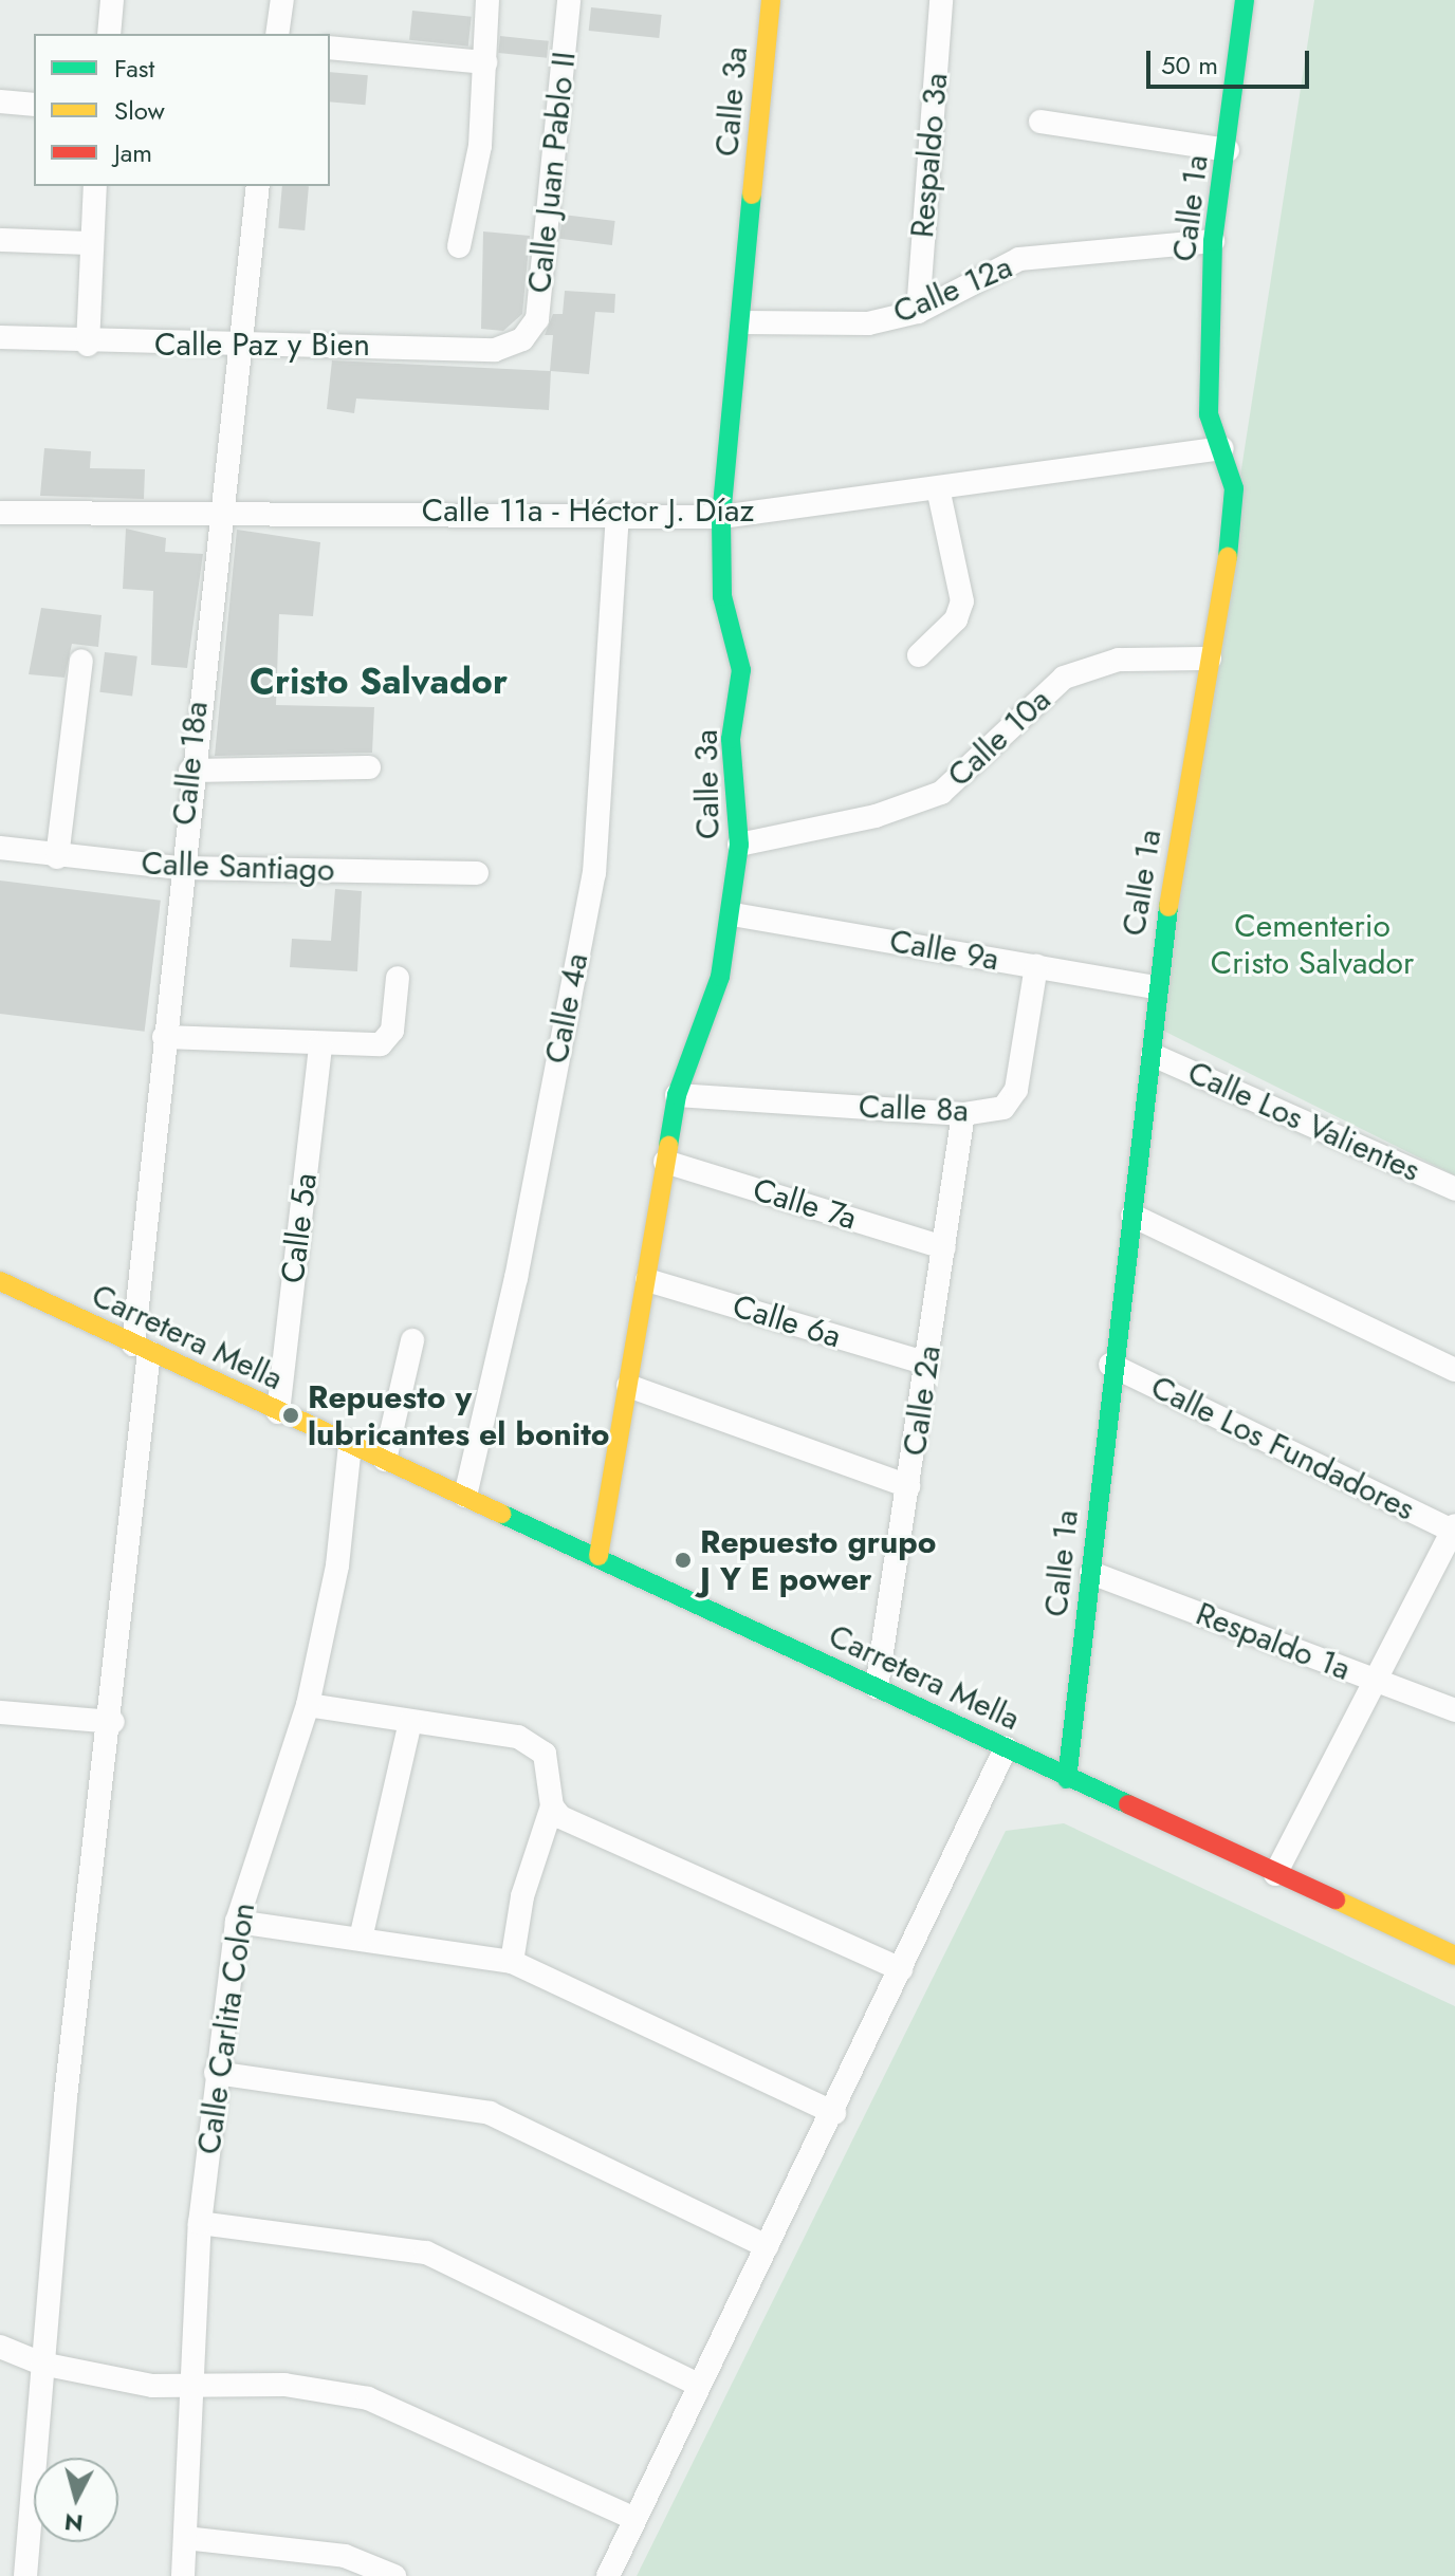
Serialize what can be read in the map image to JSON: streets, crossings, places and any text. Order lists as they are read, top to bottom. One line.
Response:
{"streets":{"street":["Calle 3a","Respaldo 3a","Calle Juan Pablo II","Calle 1a","Calle 12a","Calle Paz y Bien","Calle 11a - Héctor J. Díaz","Calle 10a","Calle 18a","Calle Santiago","Calle 9a","Calle 4a","Calle 8a","Calle Los Valientes","Calle 7a","Calle 5a","Calle 6a","Carretera Mella","Calle 2a","Calle Los Fundadores","Respaldo 1a","Calle Carlita Colon"]},"crossings":[["Calle 3a","Calle 12a"],["Calle 3a","Calle 11a - Héctor J. Díaz"],["Calle 3a","Calle 10a"],["Calle 3a","Calle 9a"],["Calle 3a","Calle 8a"],["Calle 3a","Calle 7a"],["Calle 3a","Calle 6a"],["Calle 3a","Carretera Mella"],["Respaldo 3a","Calle 12a"],["Calle Juan Pablo II","Calle Paz y Bien"],["Calle 1a","Calle 12a"],["Calle 1a","Calle 11a - Héctor J. Díaz"],["Calle 1a","Calle 10a"],["Calle 1a","Calle 9a"],["Calle 1a","Calle Los Valientes"],["Calle 1a","Carretera Mella"],["Calle 1a","Calle Los Fundadores"],["Calle 1a","Respaldo 1a"],["Calle Paz y Bien","Calle 18a"],["Calle 11a - Héctor J. Díaz","Calle 18a"],["Calle 11a - Héctor J. Díaz","Calle 4a"],["Calle 18a","Calle Santiago"],["Calle 18a","Carretera Mella"],["Calle 9a","Calle 8a"],["Calle 4a","Carretera Mella"],["Calle 8a","Calle 2a"],["Calle 7a","Calle 2a"],["Calle 5a","Carretera Mella"],["Calle 6a","Calle 2a"],["Carretera Mella","Calle 2a"],["Carretera Mella","Calle Carlita Colon"]],"districts":["Cristo Salvador"],"parks":["Cementerio Cristo Salvador"],"places":["Repuesto y lubricantes el bonito","Repuesto grupo J Y E power"],"legend":["Fast","Slow","Jam"],"scale_bar":"50 m","north":"bottom"}
